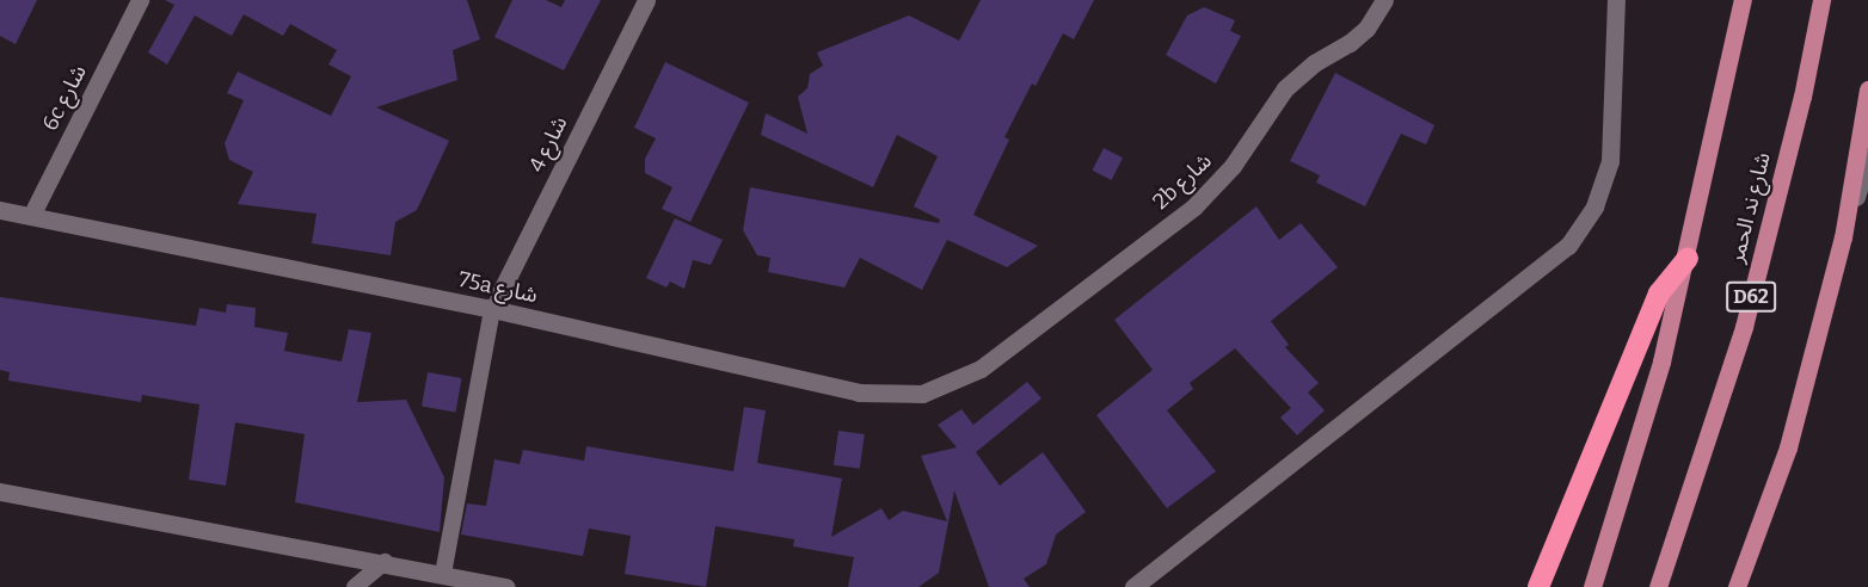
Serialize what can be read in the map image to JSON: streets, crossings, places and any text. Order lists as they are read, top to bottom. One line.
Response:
{"streets":{"main road":["شارع ند الحمر","D62"],"street":["6c شارع","شارع 4","2b شارع","75a شارع"]},"crossings":[["6c شارع","75a شارع"],["شارع 4","75a شارع"],["2b شارع","75a شارع"]]}
